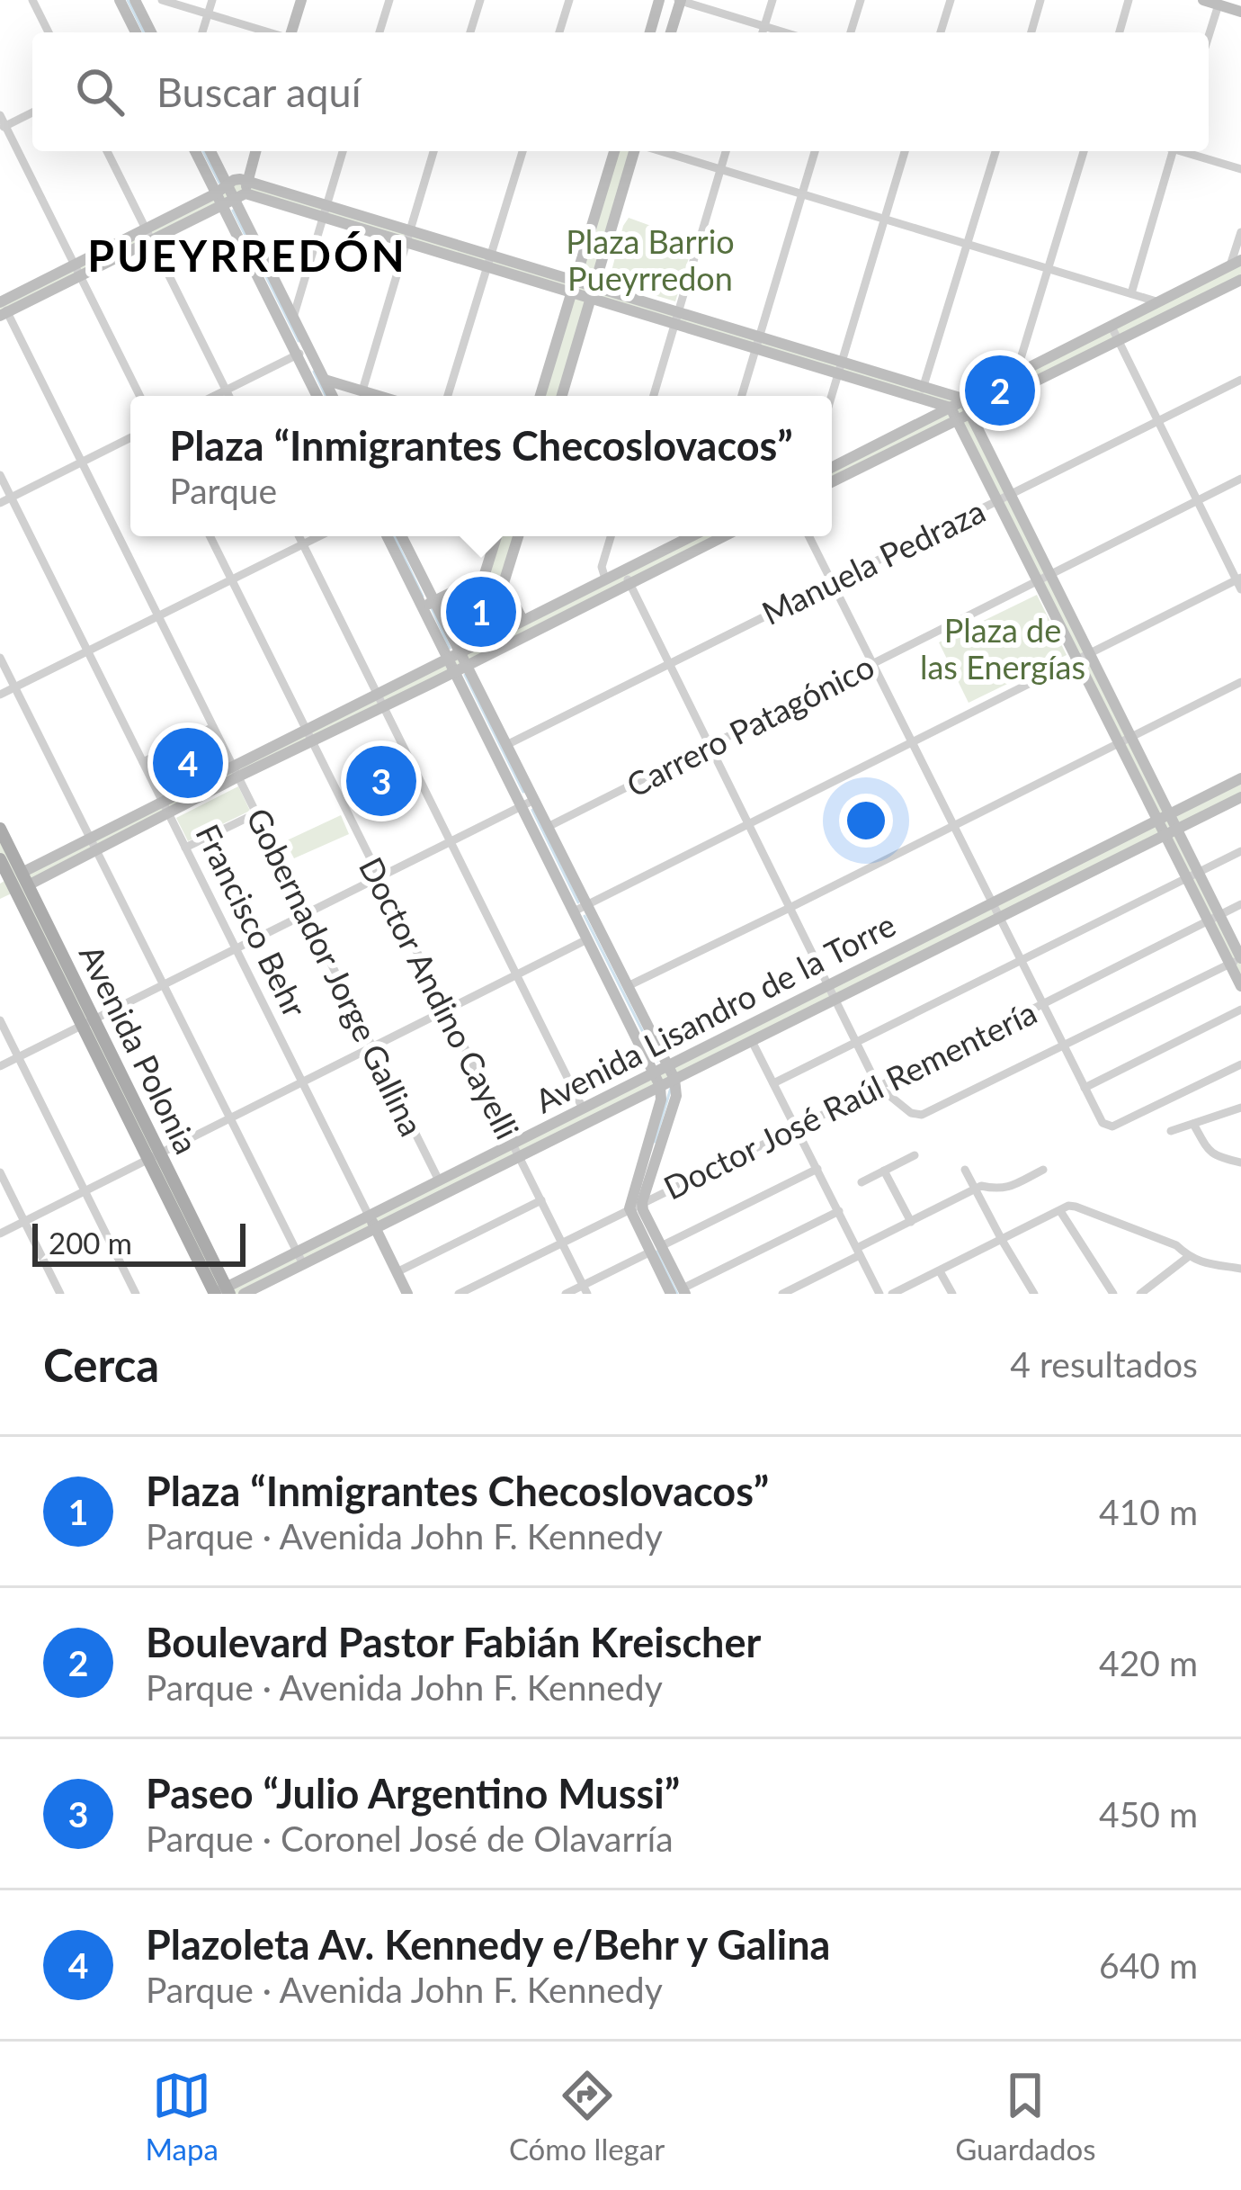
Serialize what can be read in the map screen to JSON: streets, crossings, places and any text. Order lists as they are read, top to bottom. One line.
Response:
{"streets":{"main road":["Francisco Behr","Avenida Lisandro de la Torre","Avenida Polonia"],"street":["Manuela Pedraza","Carrero Patagónico","Gobernador Jorge Gallina","Doctor Andino Cayelli","Doctor José Raúl Rementería"]},"crossings":[["Francisco Behr","Avenida Lisandro de la Torre"],["Gobernador Jorge Gallina","Avenida Lisandro de la Torre"],["Doctor Andino Cayelli","Avenida Lisandro de la Torre"],["Doctor Andino Cayelli","Doctor José Raúl Rementería"],["Avenida Lisandro de la Torre","Avenida Polonia"]],"districts":["PUEYRREDÓN"],"parks":["Plaza Barrio Pueyrredon","Plaza de las Energías"],"scale_bar":"200 m","page":{"search":"Buscar aquí","pins":["2","1","4","3"],"popup":["Plaza “Inmigrantes Checoslovacos”","Parque"],"scale":"200 m","heading":["Cerca","4 resultados"],"list":[{"mark":"1","name":"Plaza “Inmigrantes Checoslovacos”","note":"Parque · Avenida John F. Kennedy","value":"410 m"},{"mark":"2","name":"Boulevard Pastor Fabián Kreischer","note":"Parque · Avenida John F. Kennedy","value":"420 m"},{"mark":"3","name":"Paseo “Julio Argentino Mussi”","note":"Parque · Coronel José de Olavarría","value":"450 m"},{"mark":"4","name":"Plazoleta Av. Kennedy e/Behr y Galina","note":"Parque · Avenida John F. Kennedy","value":"640 m"}],"nav":["Mapa","Cómo llegar","Guardados"]}}
